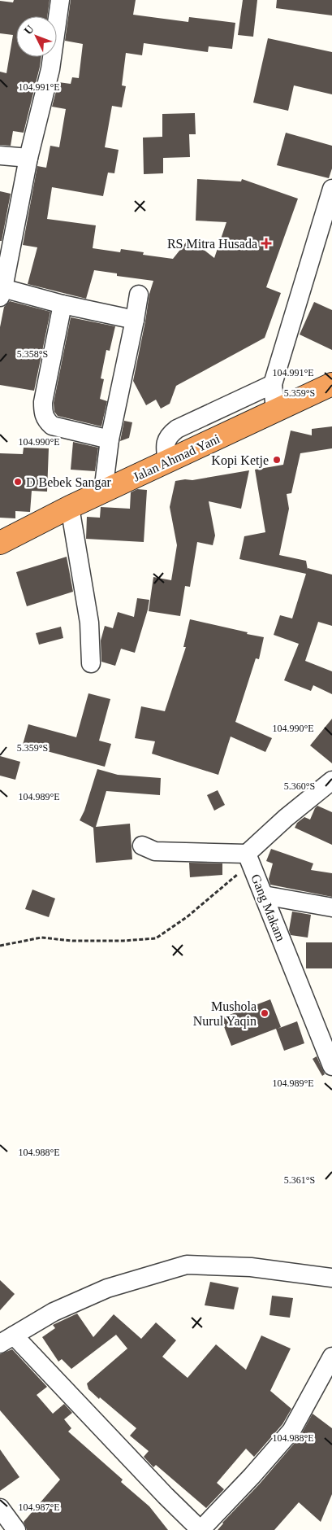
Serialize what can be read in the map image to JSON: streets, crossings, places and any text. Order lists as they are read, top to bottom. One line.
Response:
{"streets":{"highway":["Jalan Ahmad Yani"],"street":["Gang Makam"]},"places":{"health":["RS Mitra Husada"],"other":["Kopi Ketje","D Bebek Sangar","Mushola Nurul Yaqin"]},"north":"top left","coordinates":["104.991°E","5.358°S","5.359°S","104.990°E","5.360°S","104.989°E","104.988°E","5.361°S","104.987°E"]}
